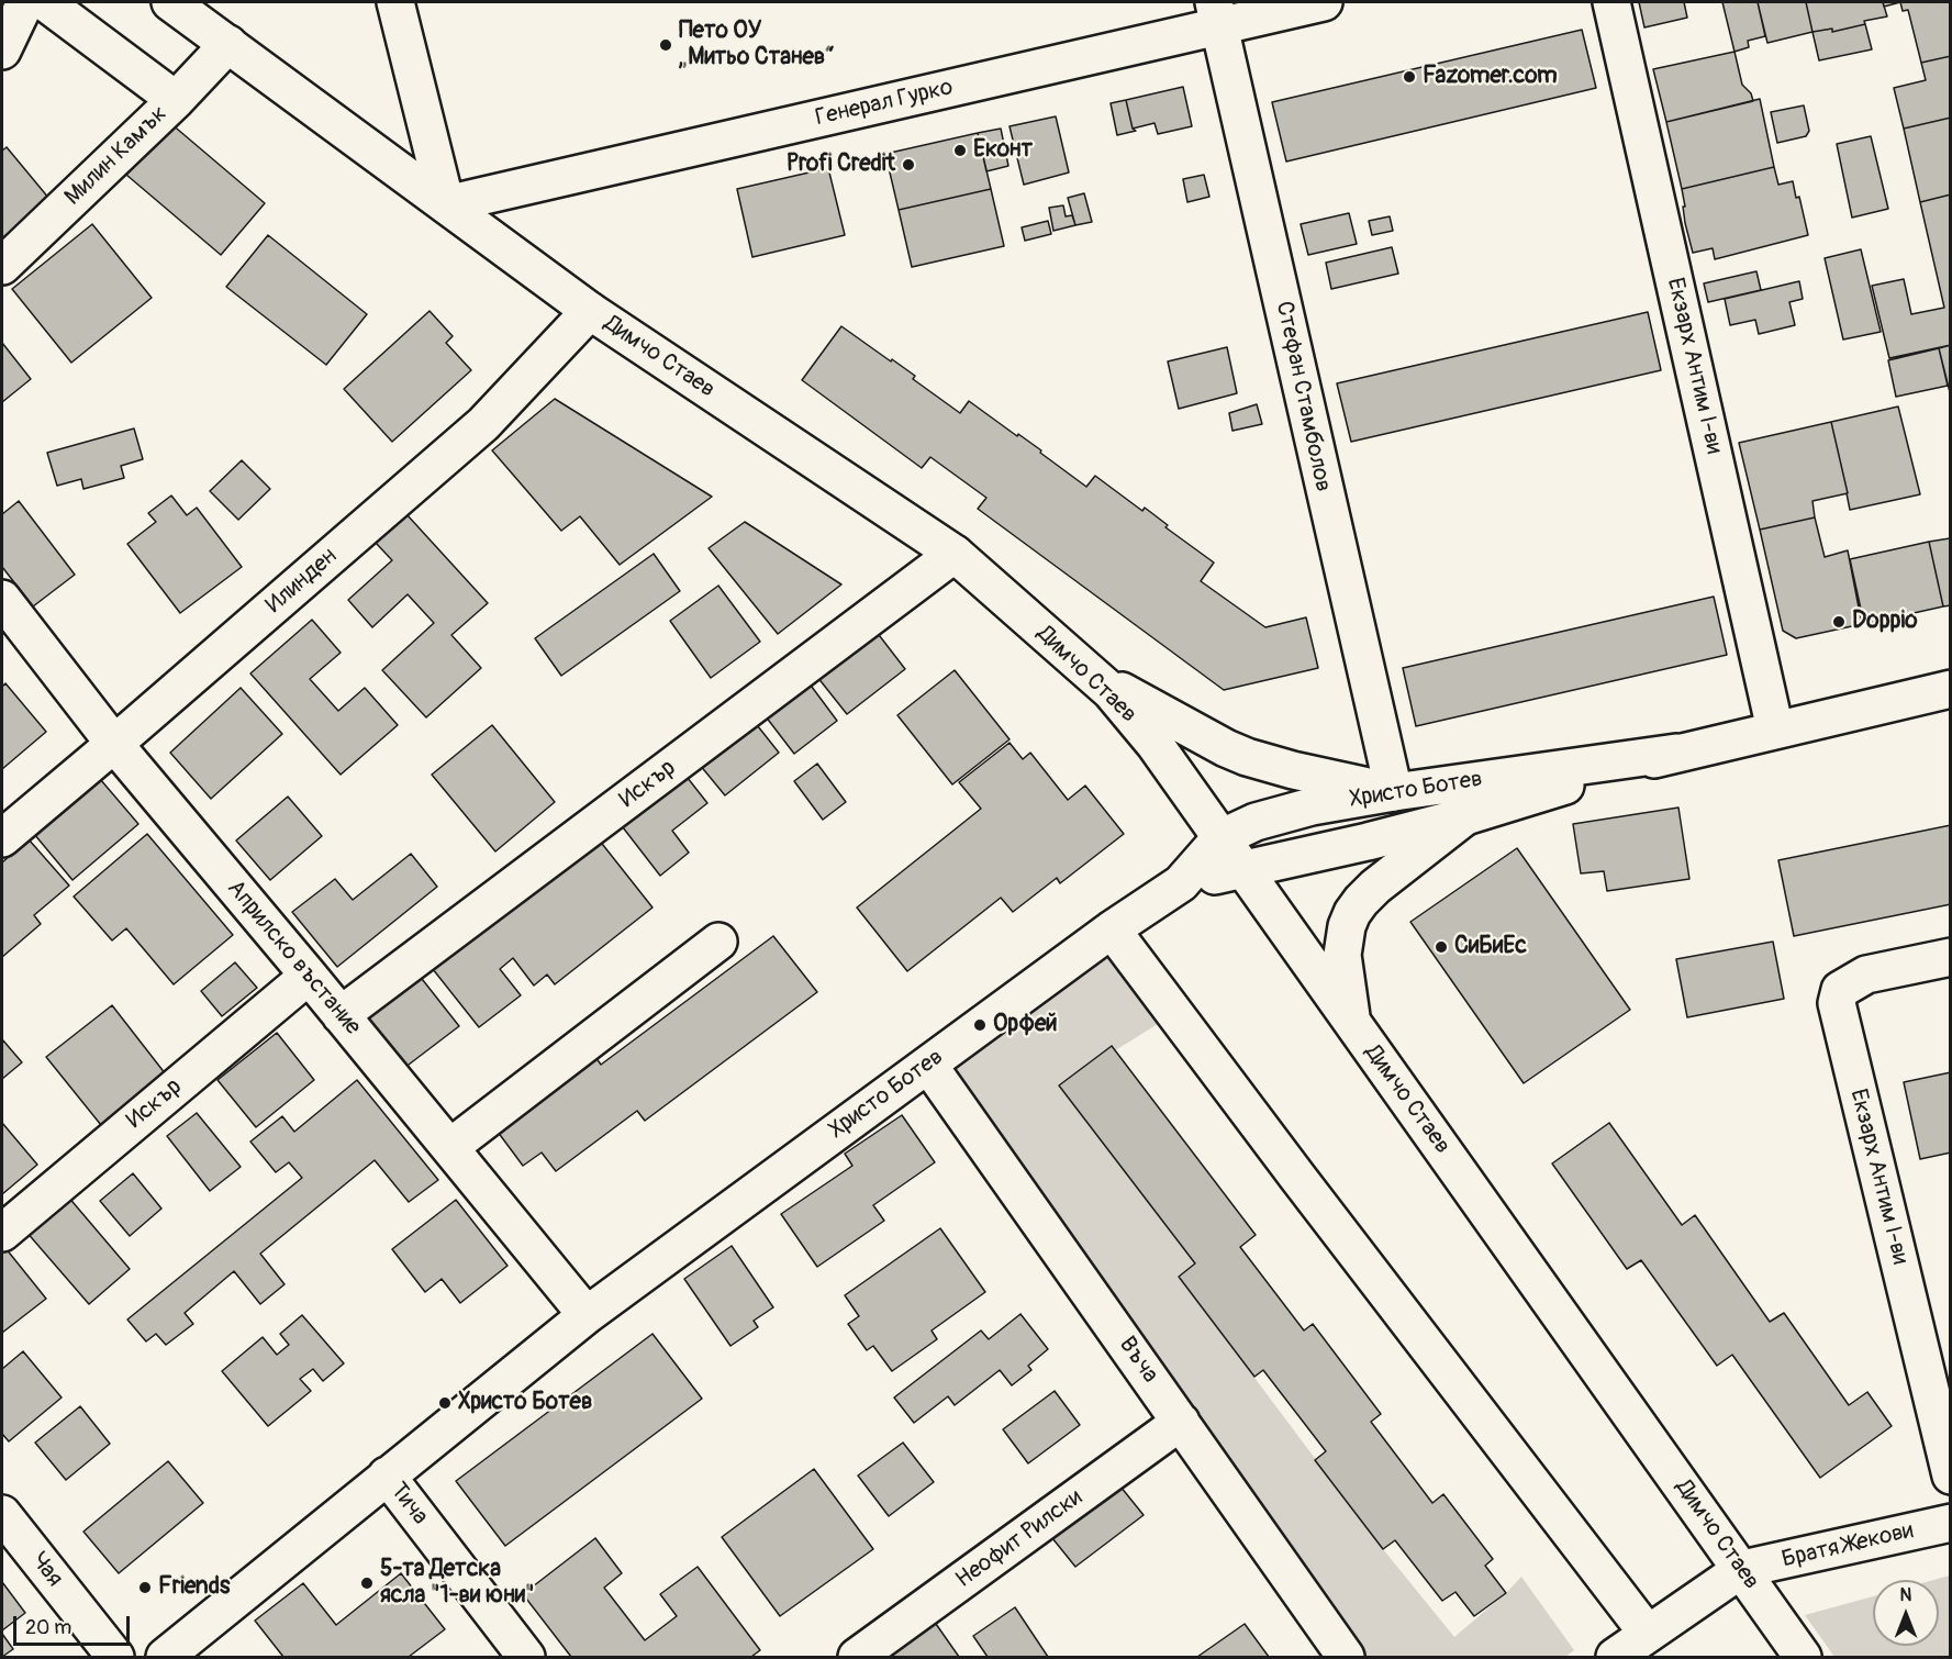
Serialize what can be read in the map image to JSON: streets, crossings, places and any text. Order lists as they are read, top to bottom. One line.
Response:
{"streets":{"street":["Генерал Гурко","Милин Камък","Димчо Стаев","Екзарх Антим I-ви","Стефан Стамболов","Илинден","Искър","Христо Ботев","Априлско въстание","Въча","Тича","Неофит Рилски","Братя Жекови","Чая"]},"crossings":[["Генерал Гурко","Димчо Стаев"],["Генерал Гурко","Стефан Стамболов"],["Милин Камък","Димчо Стаев"],["Димчо Стаев","Илинден"],["Димчо Стаев","Искър"],["Димчо Стаев","Христо Ботев"],["Димчо Стаев","Братя Жекови"],["Екзарх Антим I-ви","Христо Ботев"],["Стефан Стамболов","Христо Ботев"],["Илинден","Априлско въстание"],["Искър","Априлско въстание"],["Христо Ботев","Априлско въстание"],["Христо Ботев","Въча"],["Христо Ботев","Тича"],["Въча","Неофит Рилски"]],"places":["Пето ОУ „Митьо Станев“","Fazomer.com","Еконт","Profi Credit","Doppio","СиБиЕс","Орфей","Христо Ботев","5-та Детска ясла \"1-ви юни\"","Friends"],"scale_bar":"20 m","north":"top"}
